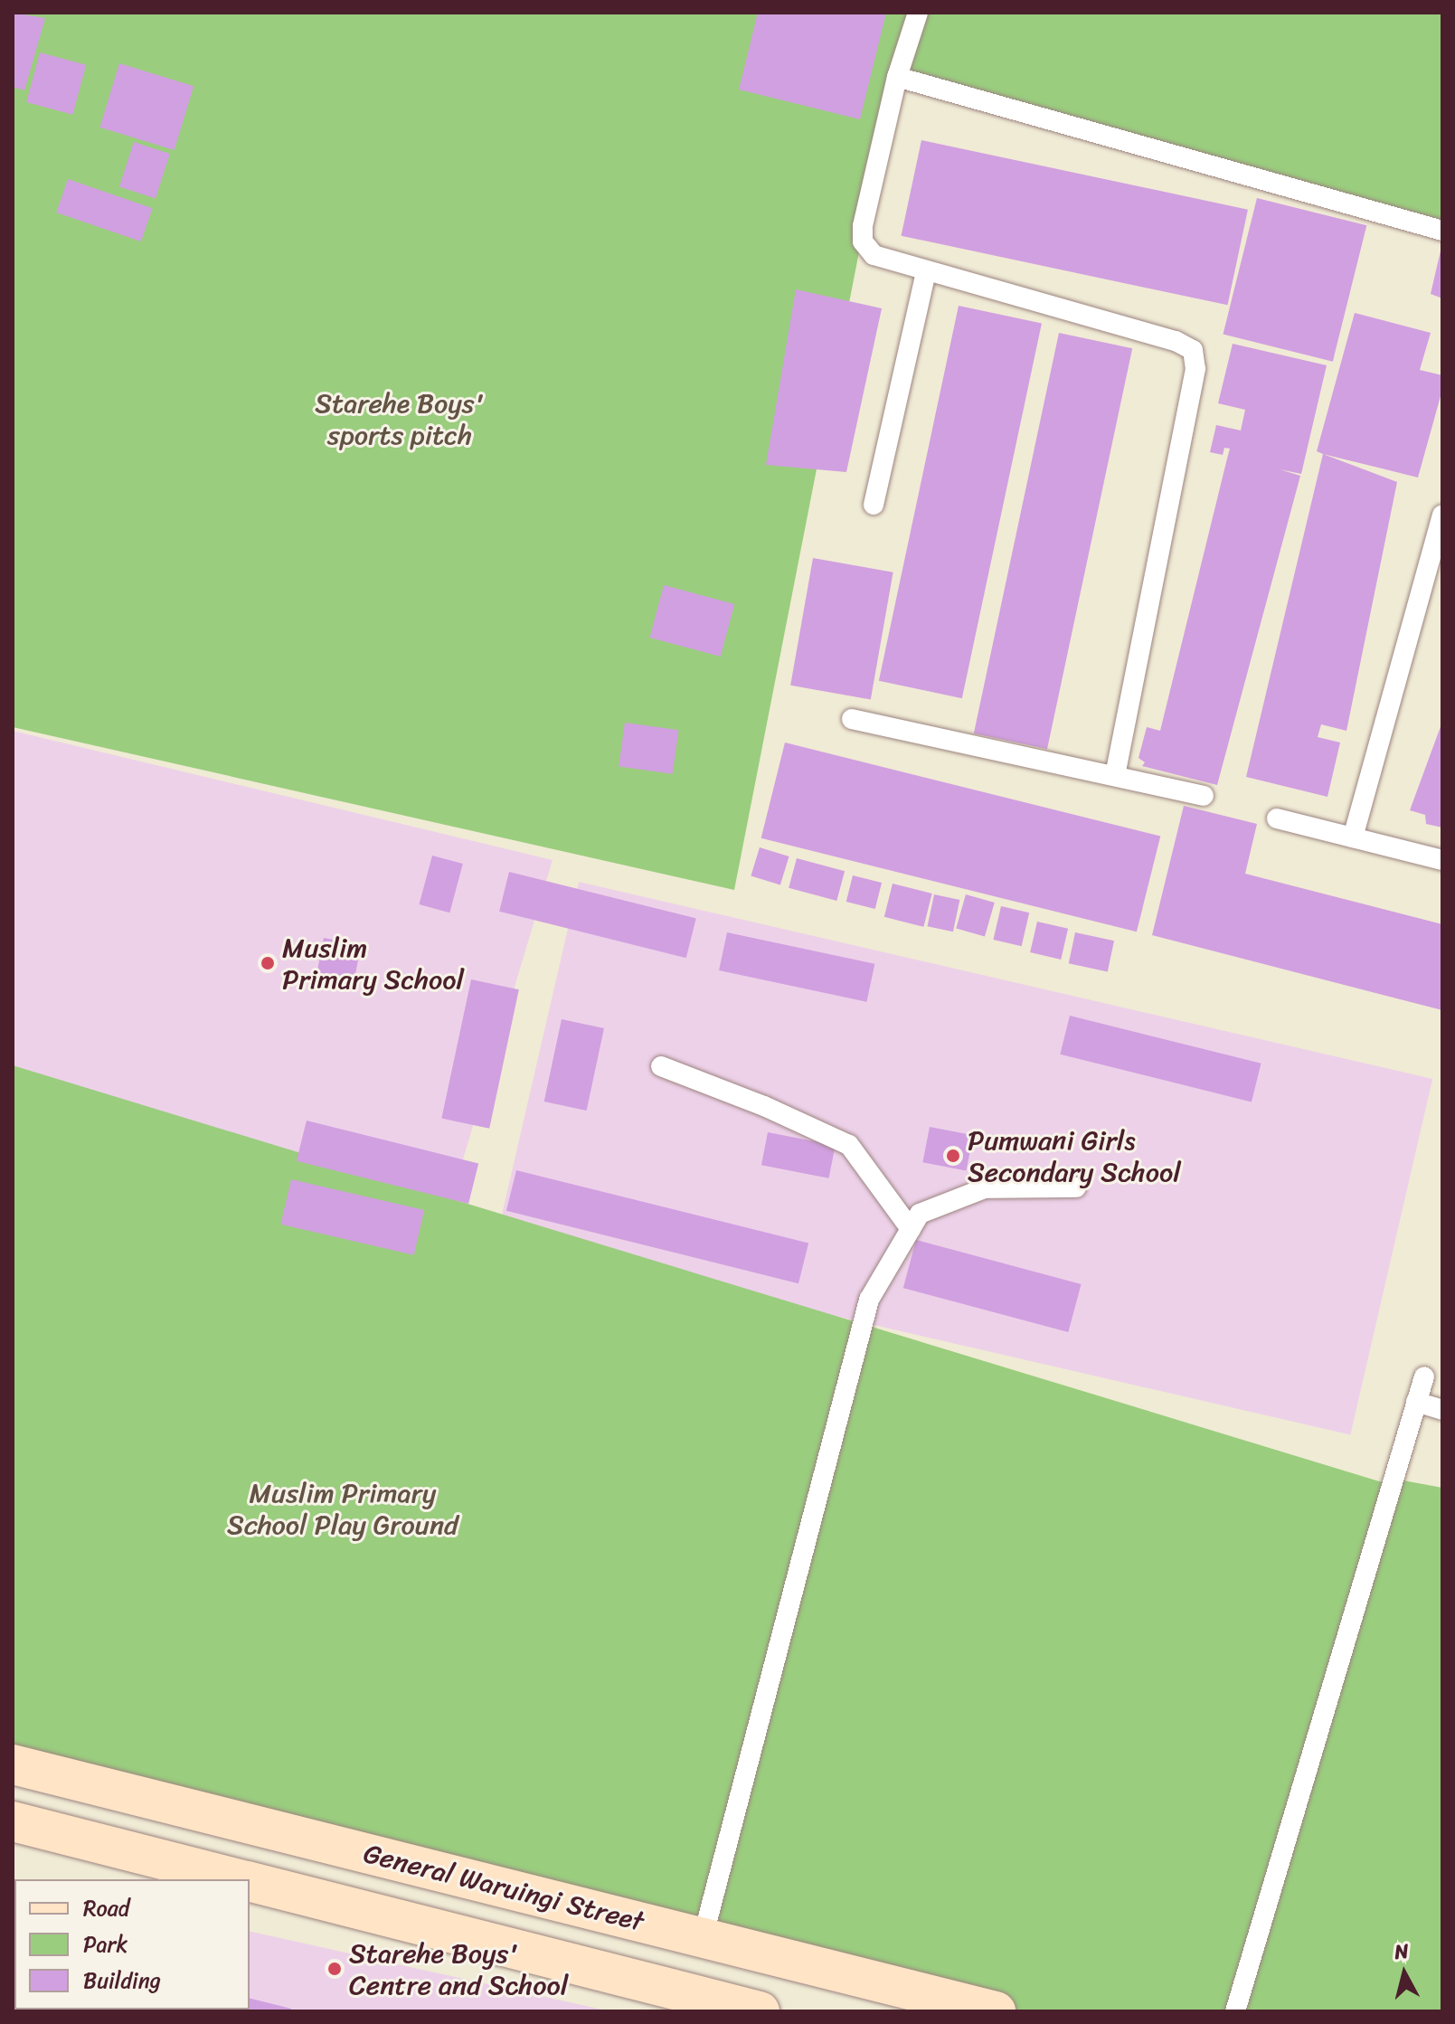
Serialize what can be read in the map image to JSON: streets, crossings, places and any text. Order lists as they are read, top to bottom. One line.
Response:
{"streets":{"main road":["General Waruingi Street"]},"parks":["Starehe Boys' sports pitch","Muslim Primary School Play Ground"],"places":["Muslim Primary School","Pumwani Girls Secondary School","Starehe Boys' Centre and School"],"legend":["Road","Park","Building"],"north":"top"}
